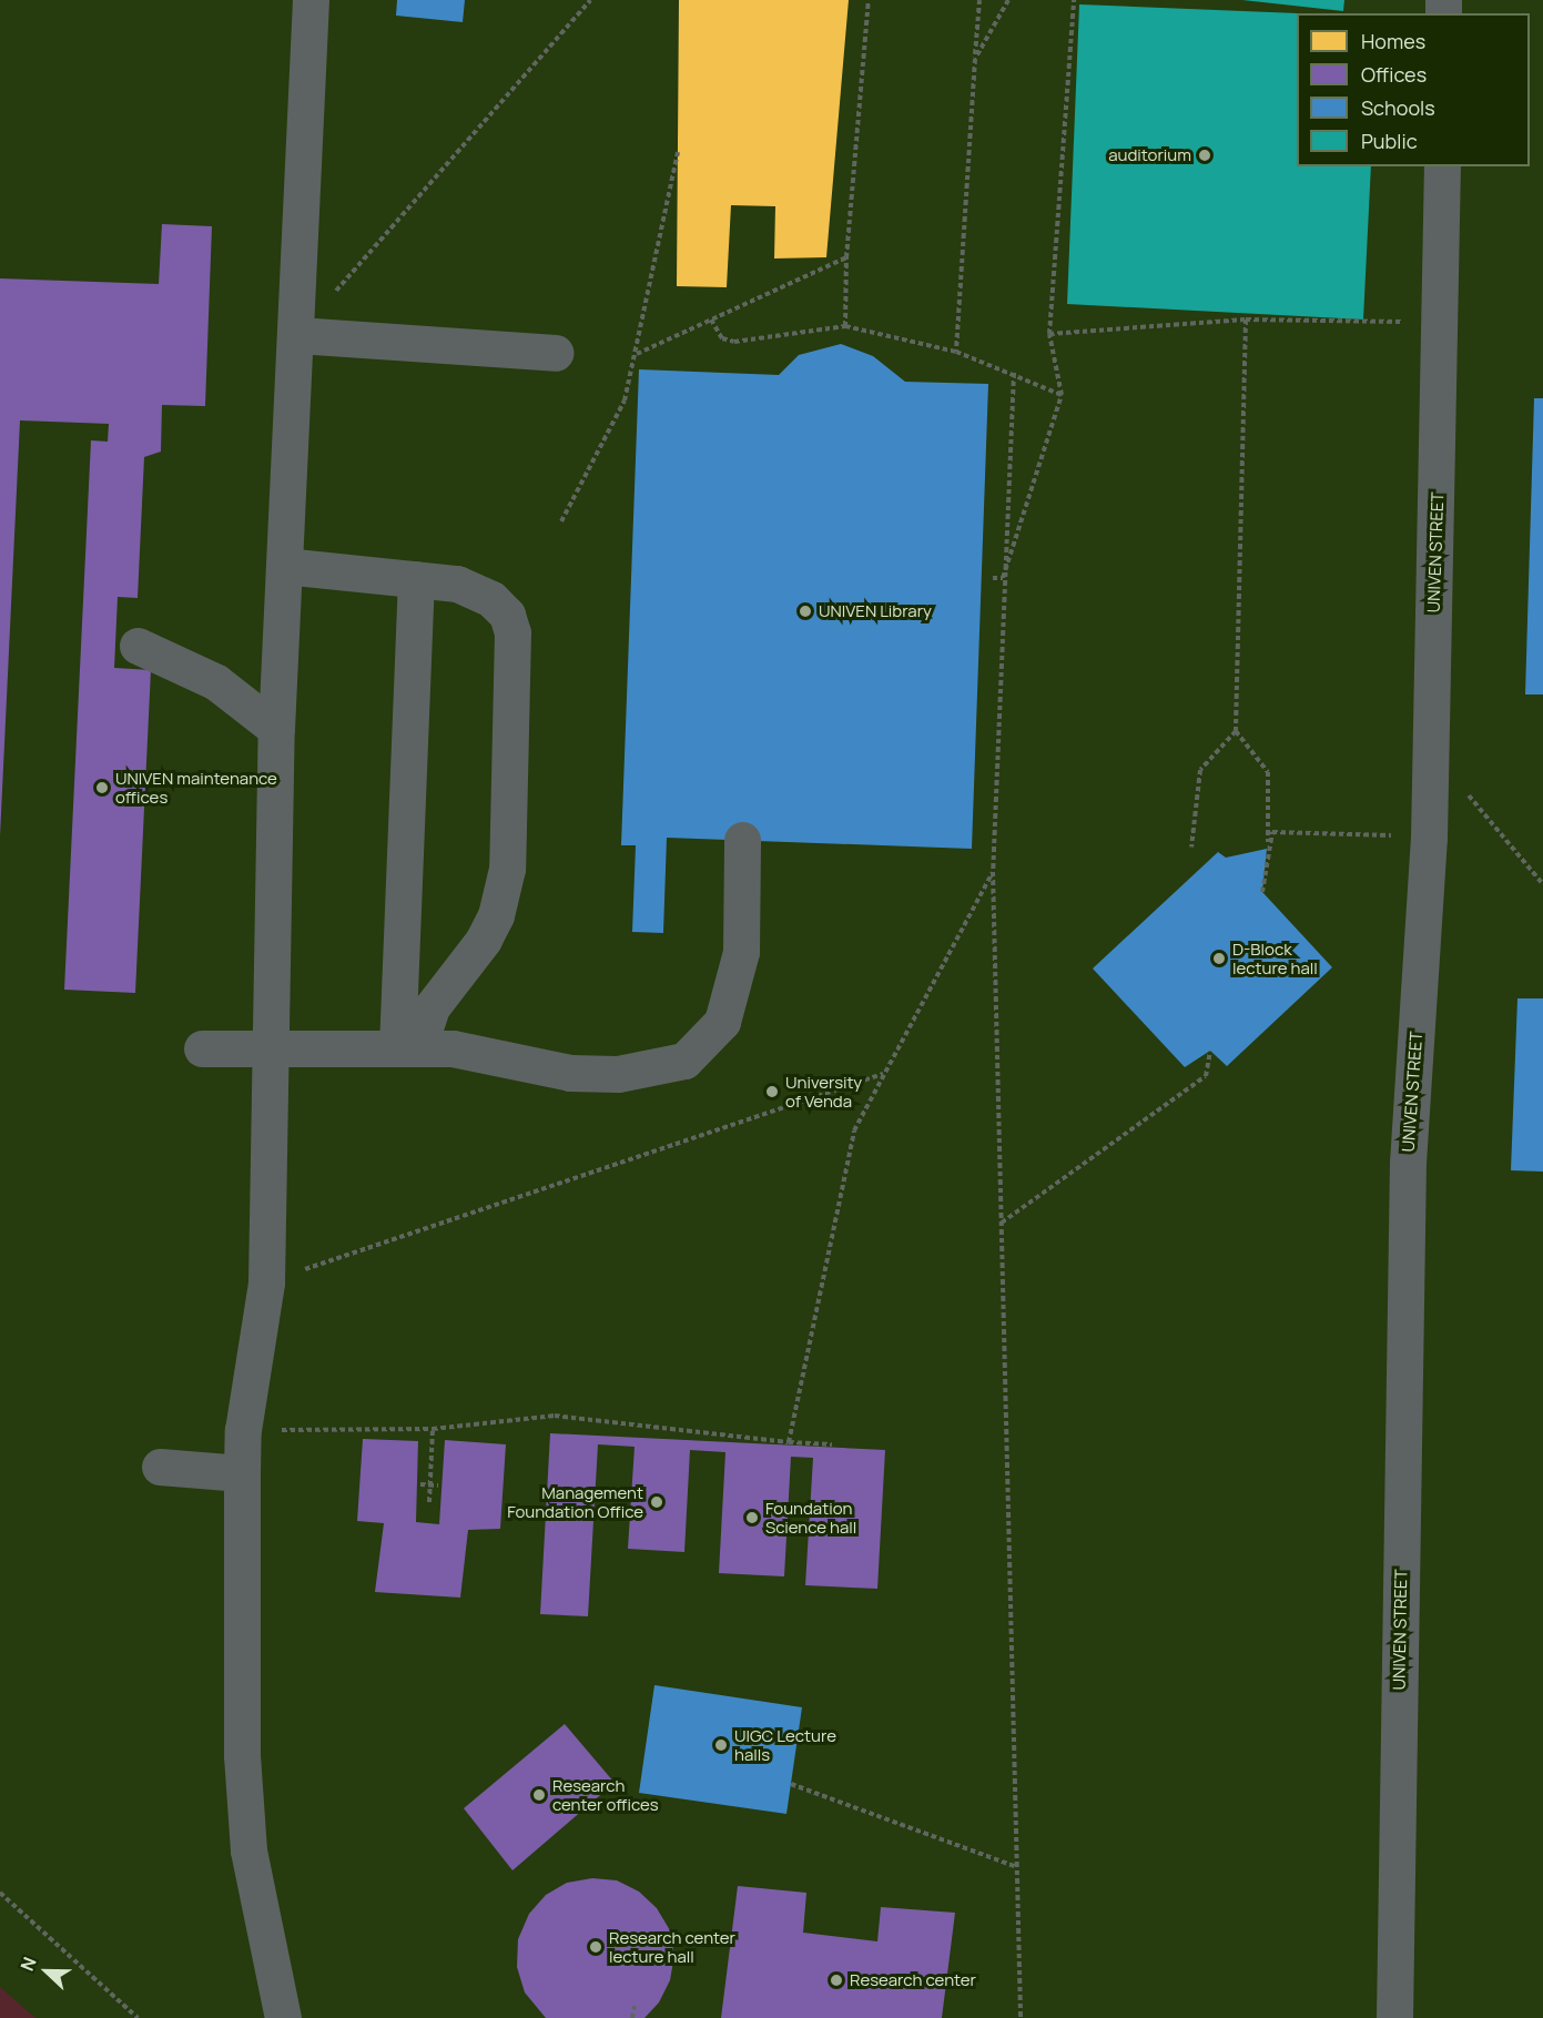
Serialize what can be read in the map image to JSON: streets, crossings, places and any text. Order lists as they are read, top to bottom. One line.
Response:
{"streets":{"lane":["UNIVEN STREET"]},"places":["auditorium","UNIVEN Library","UNIVEN maintenance offices","D-Block lecture hall","University of Venda","Management Foundation Office","Foundation Science hall","UIGC Lecture halls","Research center offices","Research center lecture hall","Research center"],"legend":["Homes","Offices","Schools","Public"],"north":"left"}
